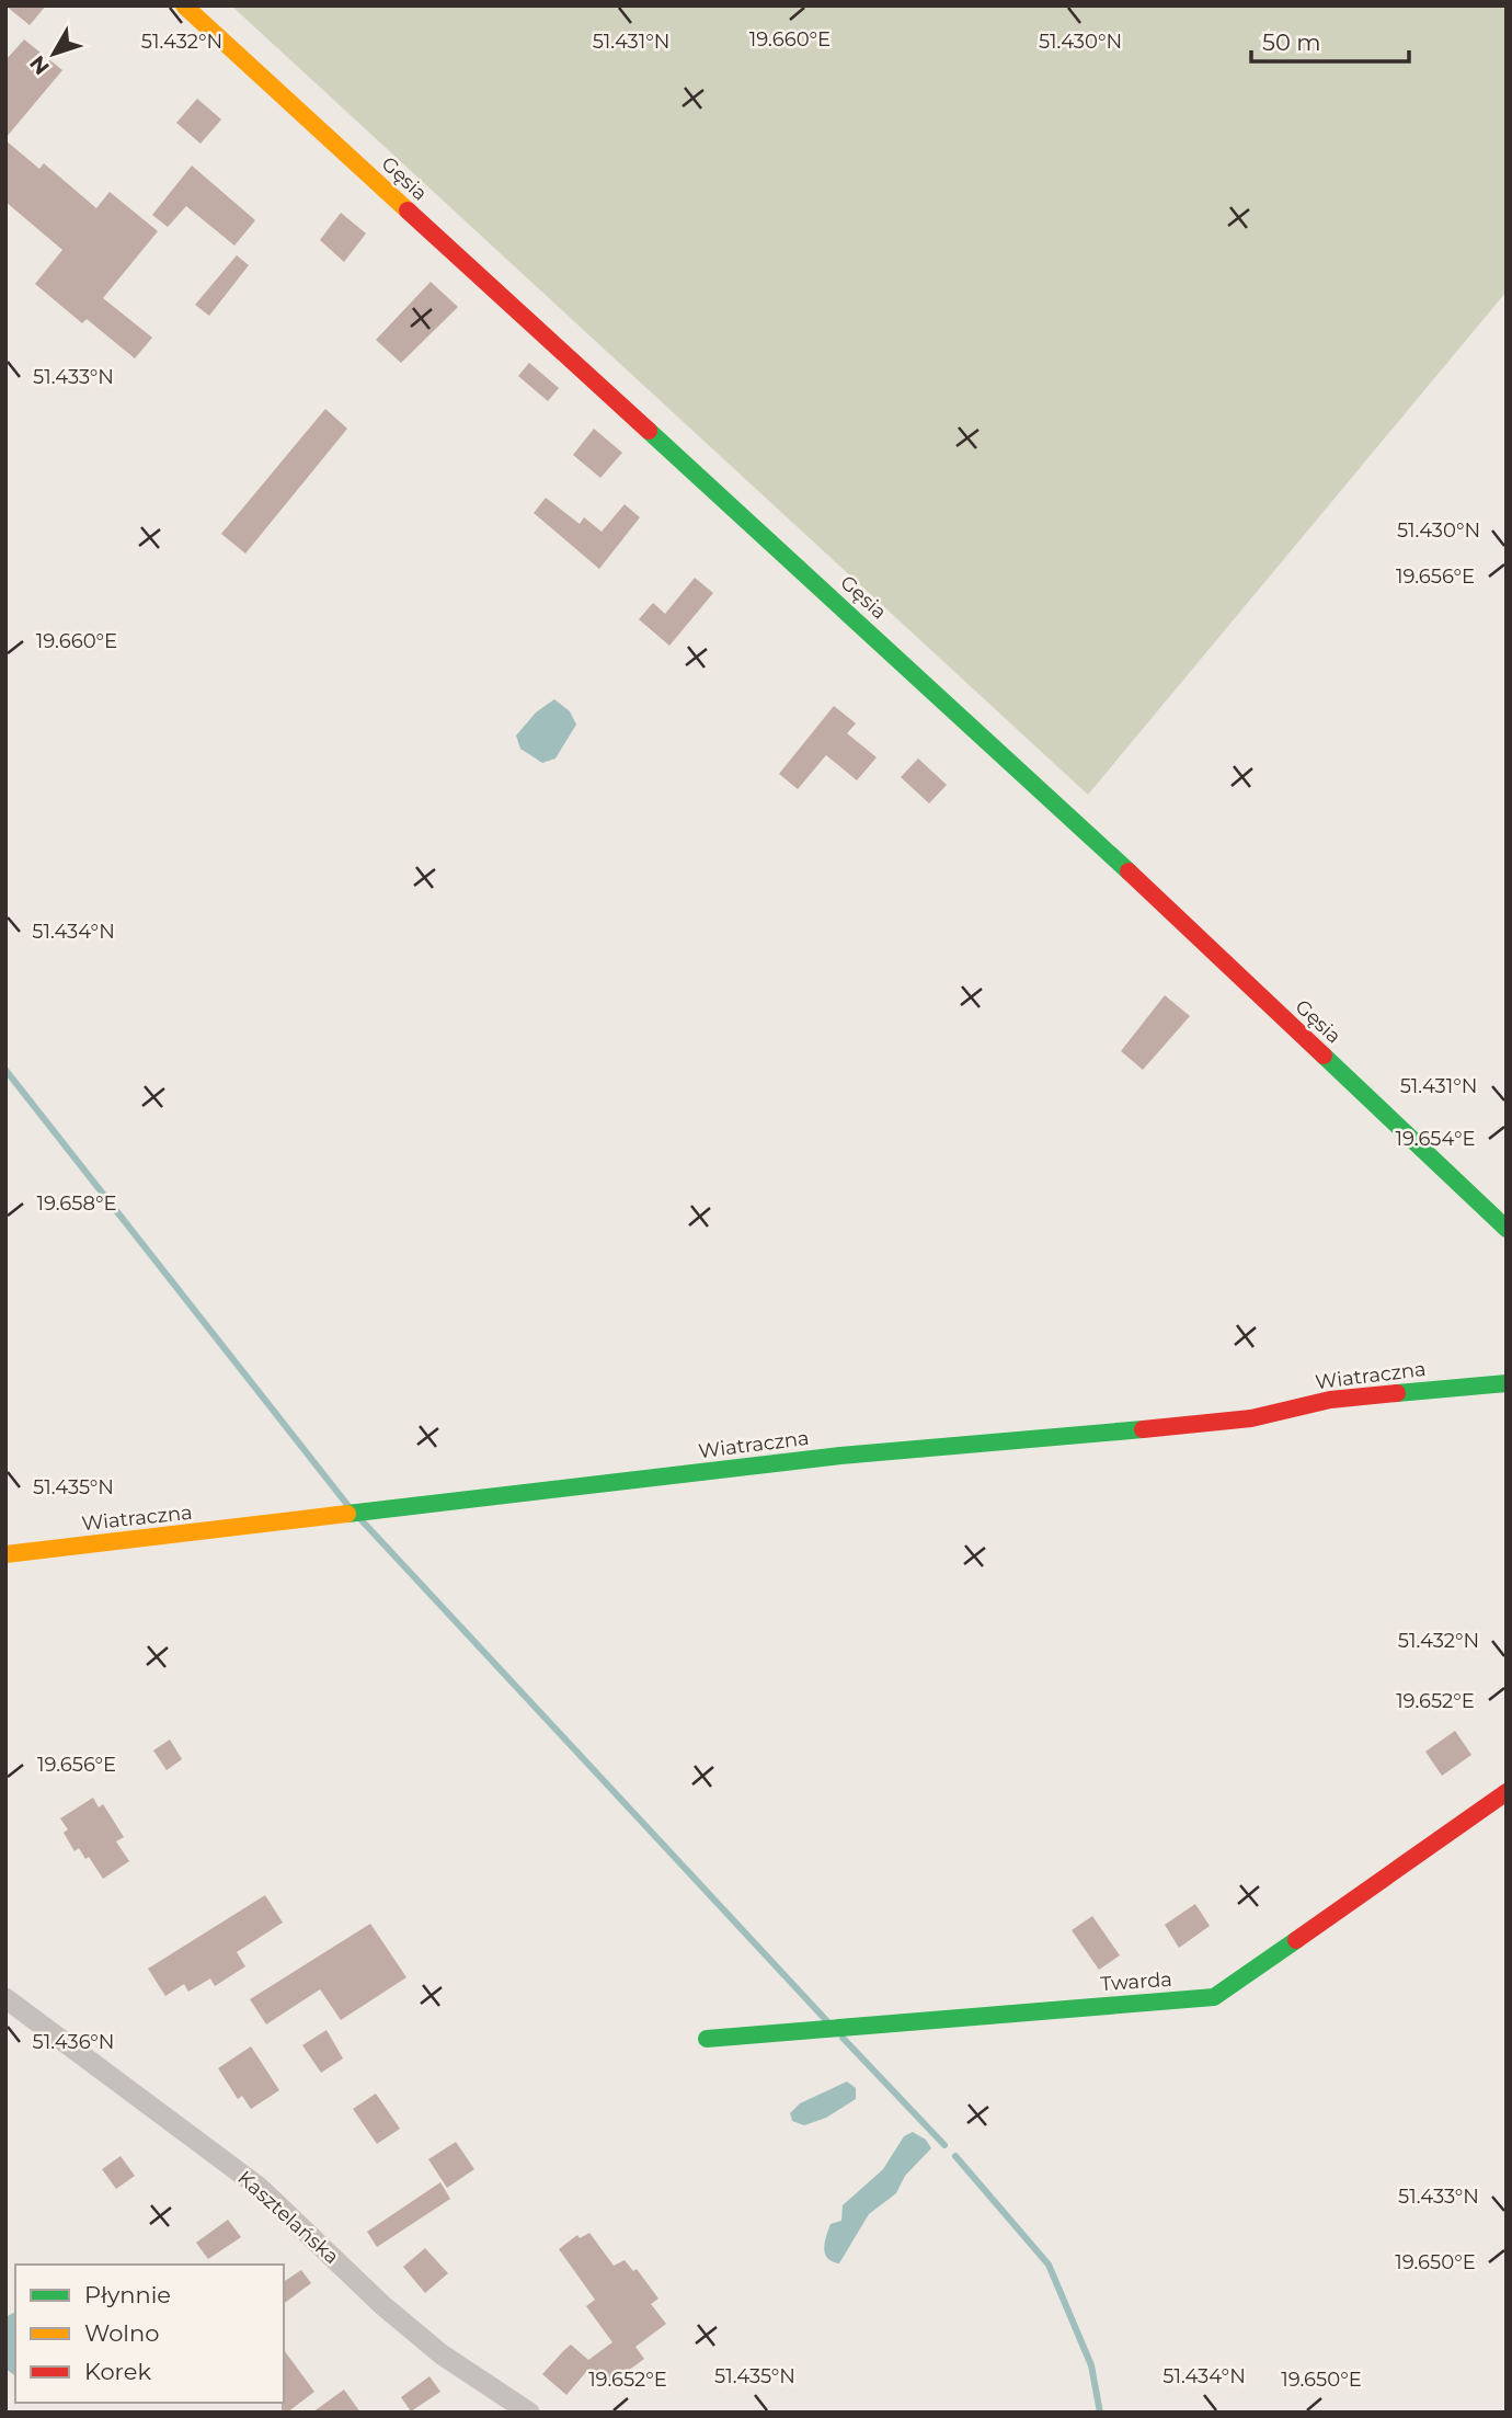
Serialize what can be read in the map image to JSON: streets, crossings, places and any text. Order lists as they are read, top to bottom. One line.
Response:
{"streets":{"street":["Gęsia","Wiatraczna","Twarda","Kasztelańska"]},"legend":["Płynnie","Wolno","Korek"],"scale_bar":"50 m","north":"bottom left","coordinates":["19.660°E","51.432°N","51.431°N","51.430°N","51.433°N","19.656°E","51.434°N","19.654°E","19.658°E","51.435°N","19.652°E","51.436°N","19.650°E"]}
